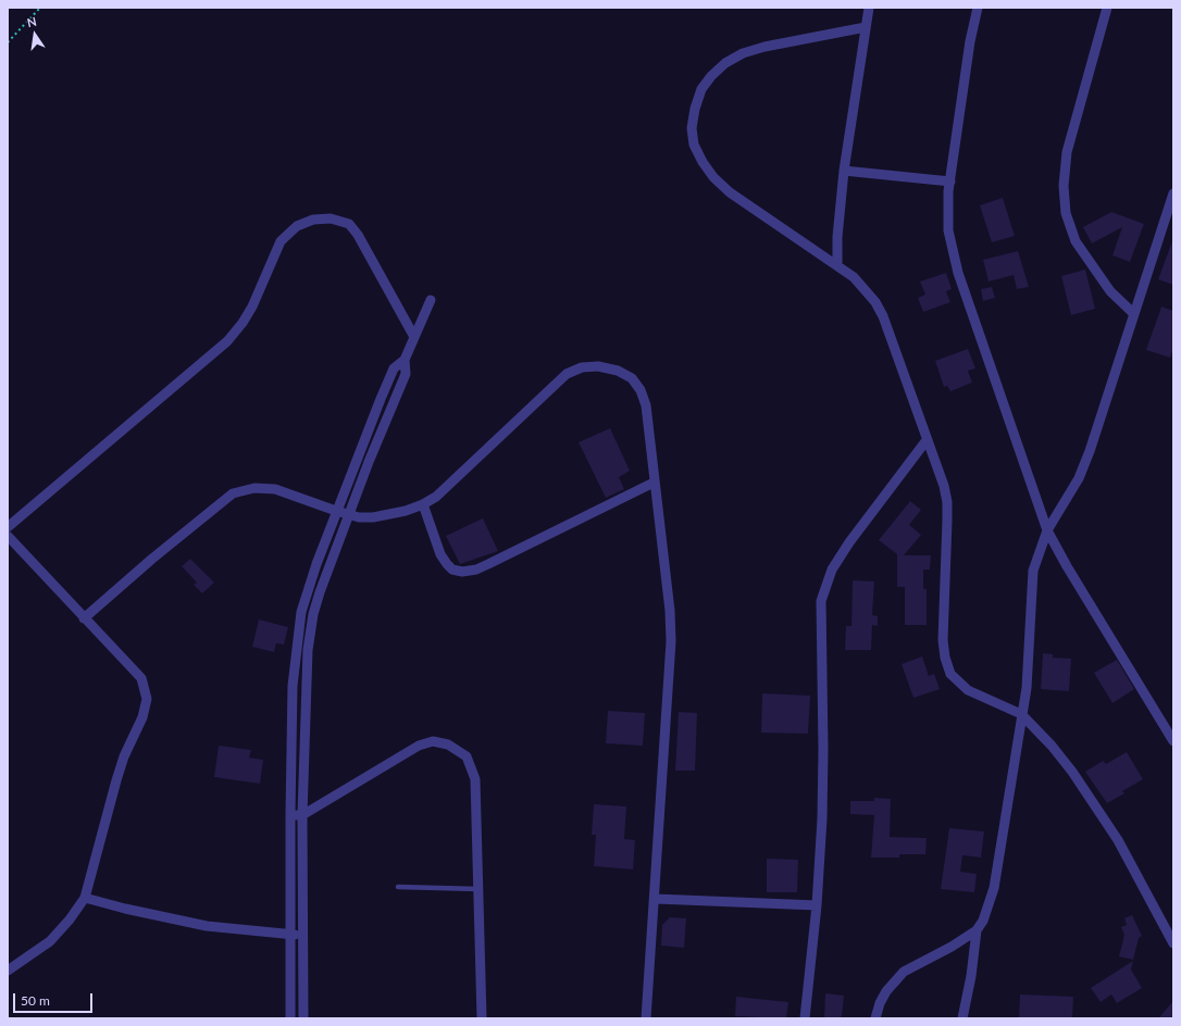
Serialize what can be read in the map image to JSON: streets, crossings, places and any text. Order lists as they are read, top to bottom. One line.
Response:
{"scale_bar":"50 m","north":"top"}
